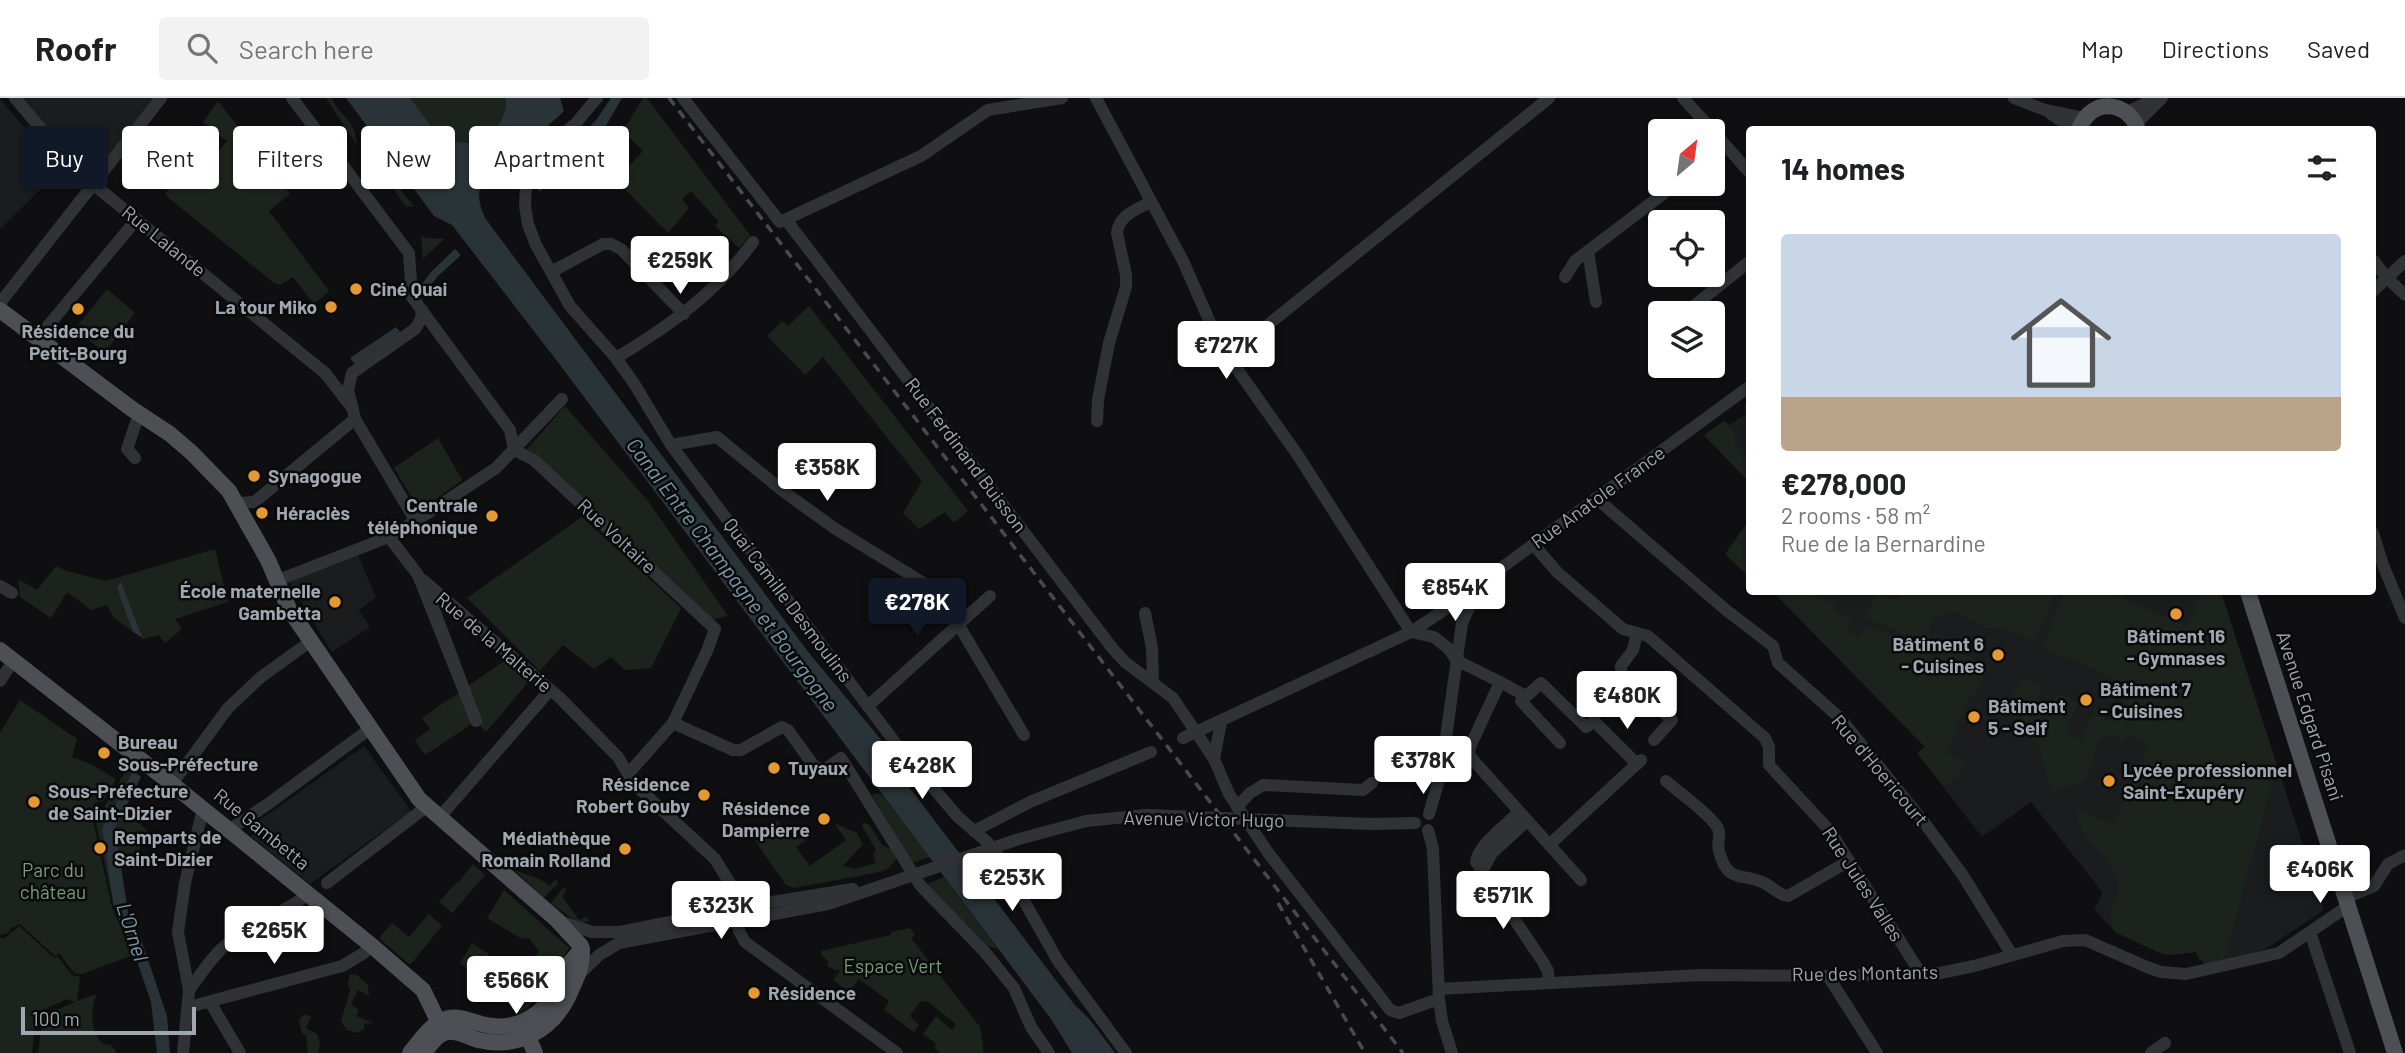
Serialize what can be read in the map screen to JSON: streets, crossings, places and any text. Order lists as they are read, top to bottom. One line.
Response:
{"streets":{"main road":["Avenue Edgard Pisani","Rue Gambetta"],"street":["Rue Lalande","Rue Ferdinand Buisson","Rue Anatole France","Rue Voltaire","Quai Camille Desmoulins","Rue de la Malterie","Rue d'Hoericourt","Avenue Victor Hugo","Rue Jules Valles","Rue des Montants"]},"crossings":[["Rue Ferdinand Buisson","Rue Anatole France"],["Rue Ferdinand Buisson","Rue des Montants"],["Rue Anatole France","Rue d'Hoericourt"],["Rue Anatole France","Rue Jules Valles"],["Rue Anatole France","Rue des Montants"],["Quai Camille Desmoulins","Avenue Victor Hugo"],["Rue de la Malterie","Avenue Victor Hugo"],["Avenue Edgard Pisani","Rue des Montants"],["Rue d'Hoericourt","Rue des Montants"],["Rue Jules Valles","Rue des Montants"]],"water":["Canal Entre Champagne et Bourgogne","L'Ornel"],"parks":["Parc du château","Espace Vert"],"places":["Ciné Quai","La tour Miko","Résidence du Petit-Bourg","Synagogue","Héraclès","Centrale téléphonique","École maternelle Gambetta","Bâtiment 16 - Gymnases","Bâtiment 6 - Cuisines","Bâtiment 7 - Cuisines","Bâtiment 5 - Self","Bureau Sous-Préfecture","Tuyaux","Lycée professionnel Saint-Exupéry","Résidence Robert Gouby","Sous-Préfecture de Saint-Dizier","Résidence Dampierre","Remparts de Saint-Dizier","Médiathèque Romain Rolland","Résidence"],"scale_bar":"100 m","north":"top right","page":{"header":"Roofr","search":"Search here","nav":["Map","Directions","Saved"],"chip":["Buy","Rent","Filters","New","Apartment"],"heading":"14 homes","list":[{"name":"€278,000","note":"2 rooms · 58 m² · Rue de la Bernardine"}],"price":["€259K","€727K","€358K","€854K","€278K","€480K","€378K","€428K","€406K","€253K","€571K","€323K","€265K","€566K"],"scale":"100 m"}}
